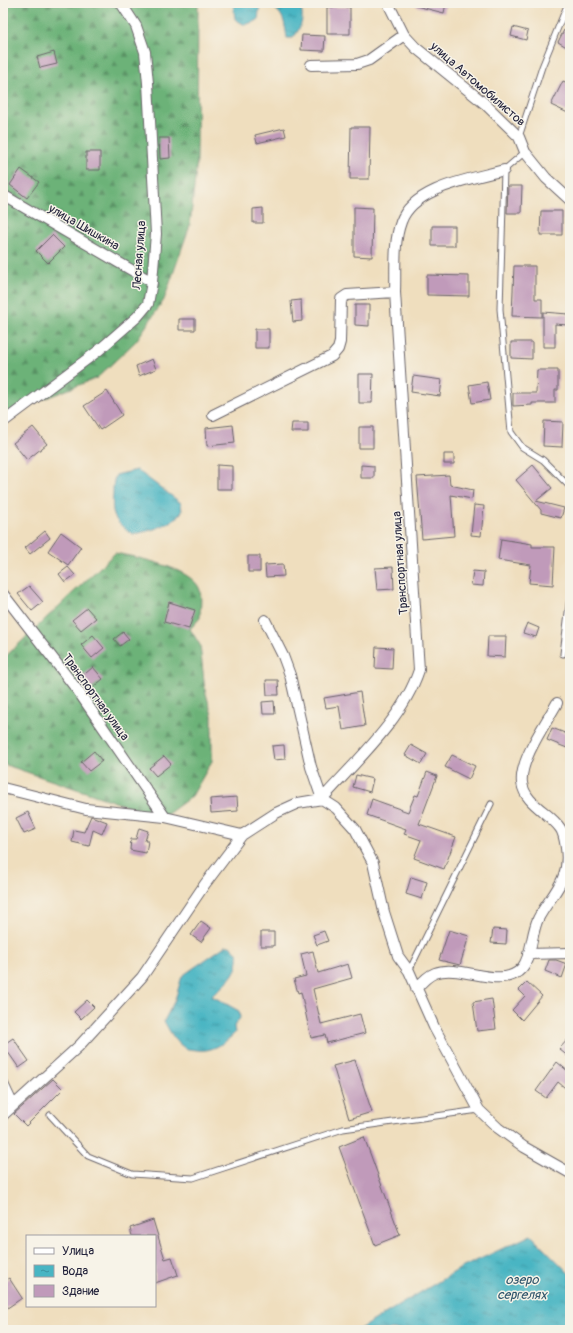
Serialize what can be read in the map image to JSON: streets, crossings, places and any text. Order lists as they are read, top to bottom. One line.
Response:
{"streets":{"street":["улица Автомобилистов","улица Шишкина","Лесная улица","Транспортная улица"]},"crossings":[["улица Шишкина","Лесная улица"]],"water":["озеро сергелях"],"legend":["Улица","Вода","Здание"]}
